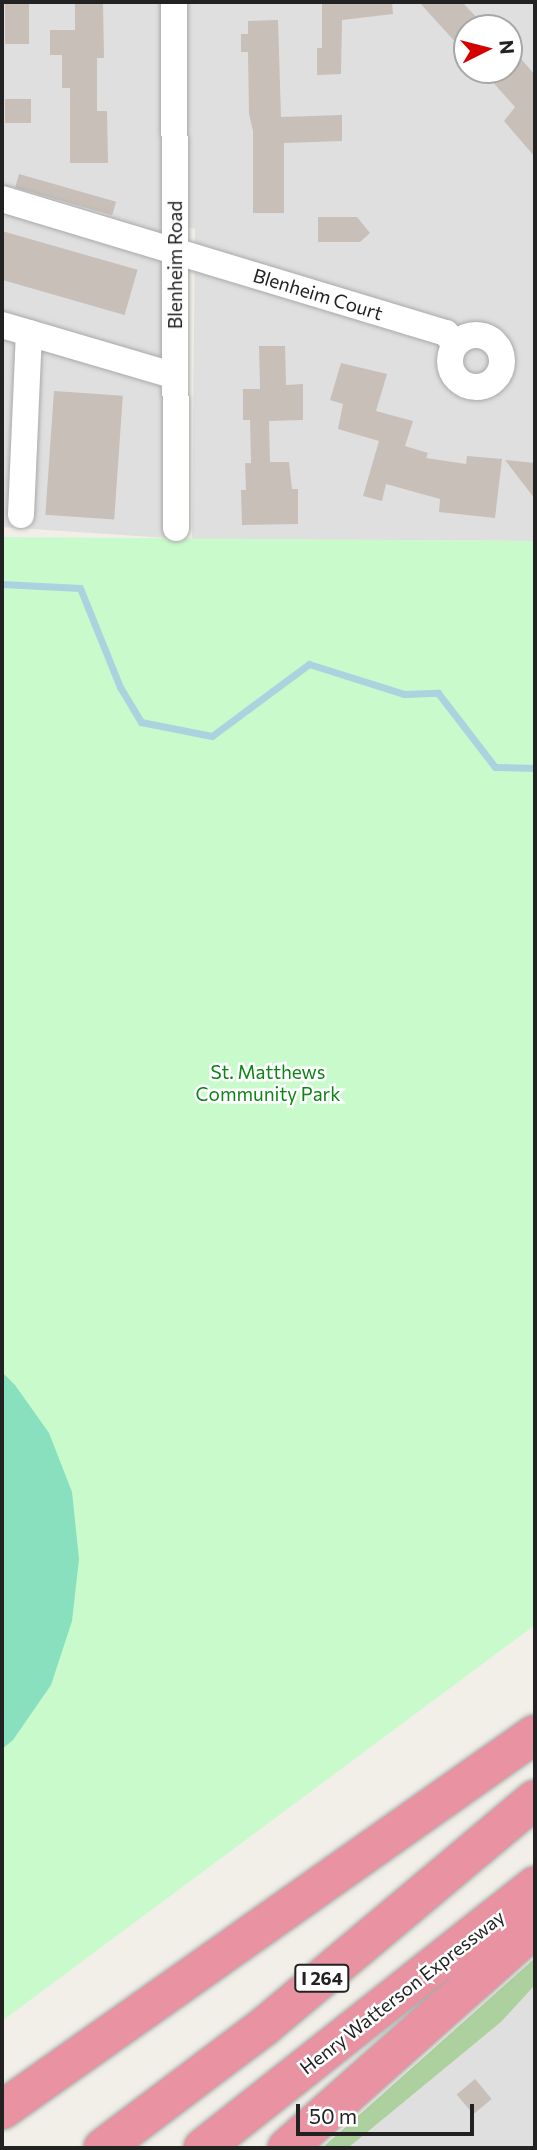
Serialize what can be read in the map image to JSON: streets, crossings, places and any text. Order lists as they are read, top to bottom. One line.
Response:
{"streets":{"highway":["I 264","Henry Watterson Expressway"],"street":["Blenheim Road","Blenheim Court"]},"crossings":[["Blenheim Road","Blenheim Court"]],"parks":["St. Matthews Community Park"],"scale_bar":"50 m","north":"right"}
